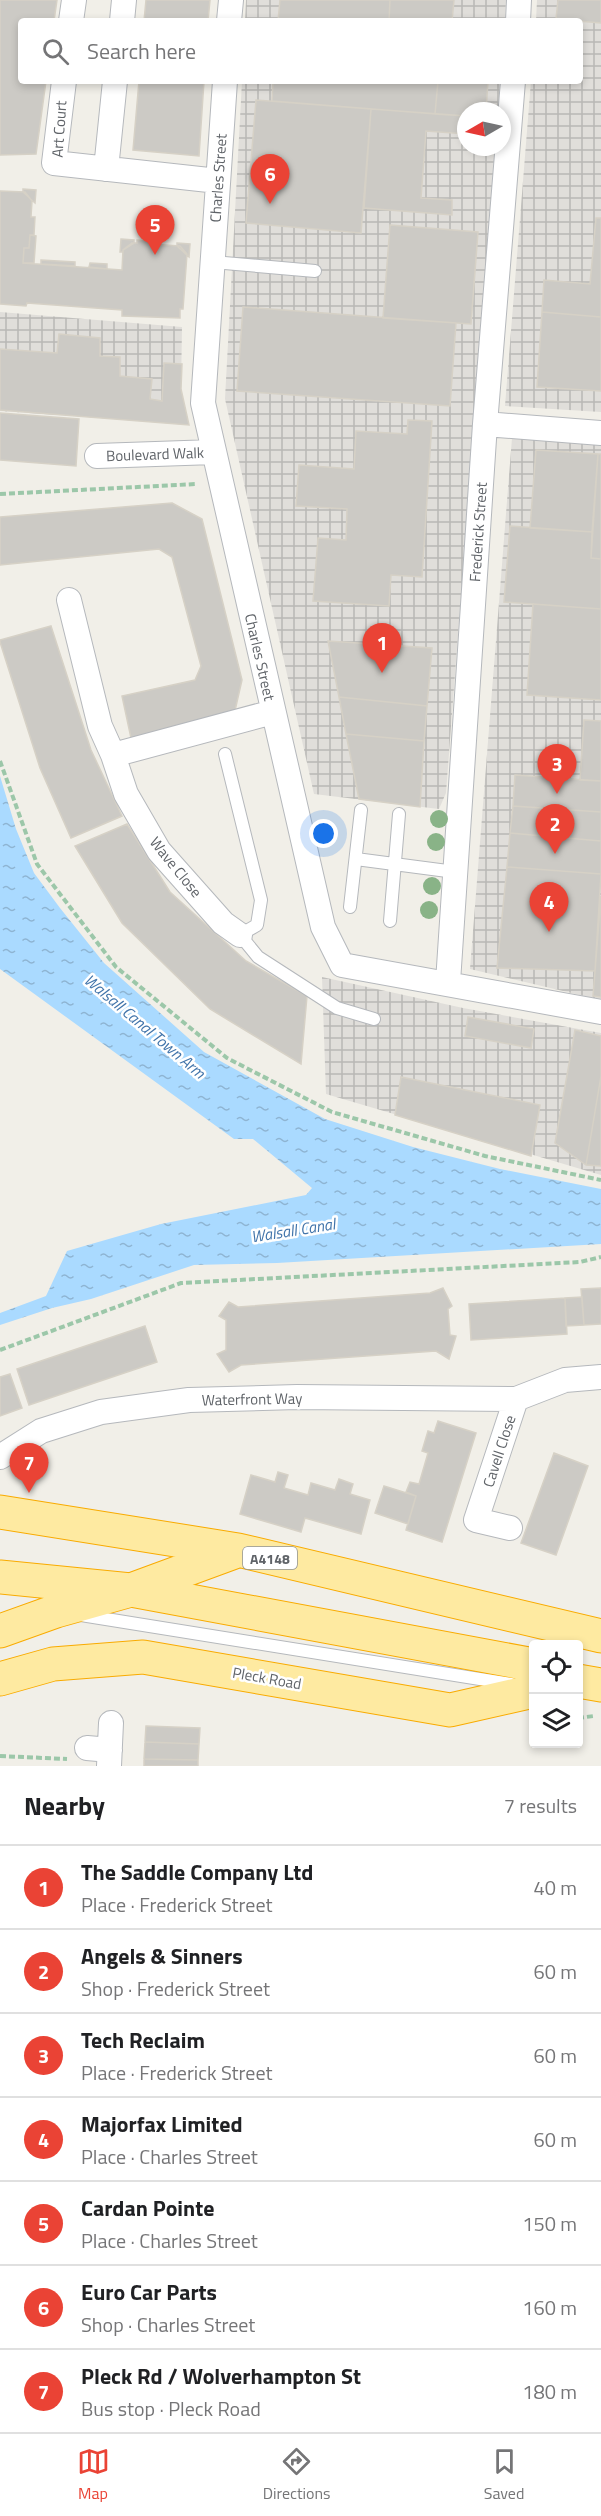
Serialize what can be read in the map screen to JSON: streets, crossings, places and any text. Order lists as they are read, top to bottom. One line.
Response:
{"streets":{"highway":["A4148","Pleck Road"],"street":["Art Court","Charles Street","Boulevard Walk","Frederick Street","Wave Close","Waterfront Way","Cavell Close"]},"crossings":[["Art Court","Charles Street"],["Charles Street","Boulevard Walk"],["Charles Street","Frederick Street"],["Waterfront Way","Cavell Close"]],"water":["Walsall Canal Town Arm","Walsall Canal"],"north":"left","page":{"search":"Search here","pins":["6","5","1","3","2","4","7"],"heading":["Nearby","7 results"],"list":[{"mark":"1","name":"The Saddle Company Ltd","note":"Place · Frederick Street","value":"40 m"},{"mark":"2","name":"Angels & Sinners","note":"Shop · Frederick Street","value":"60 m"},{"mark":"3","name":"Tech Reclaim","note":"Place · Frederick Street","value":"60 m"},{"mark":"4","name":"Majorfax Limited","note":"Place · Charles Street","value":"60 m"},{"mark":"5","name":"Cardan Pointe","note":"Place · Charles Street","value":"150 m"},{"mark":"6","name":"Euro Car Parts","note":"Shop · Charles Street","value":"160 m"},{"mark":"7","name":"Pleck Rd / Wolverhampton St","note":"Bus stop · Pleck Road","value":"180 m"}],"nav":["Map","Directions","Saved"]}}
